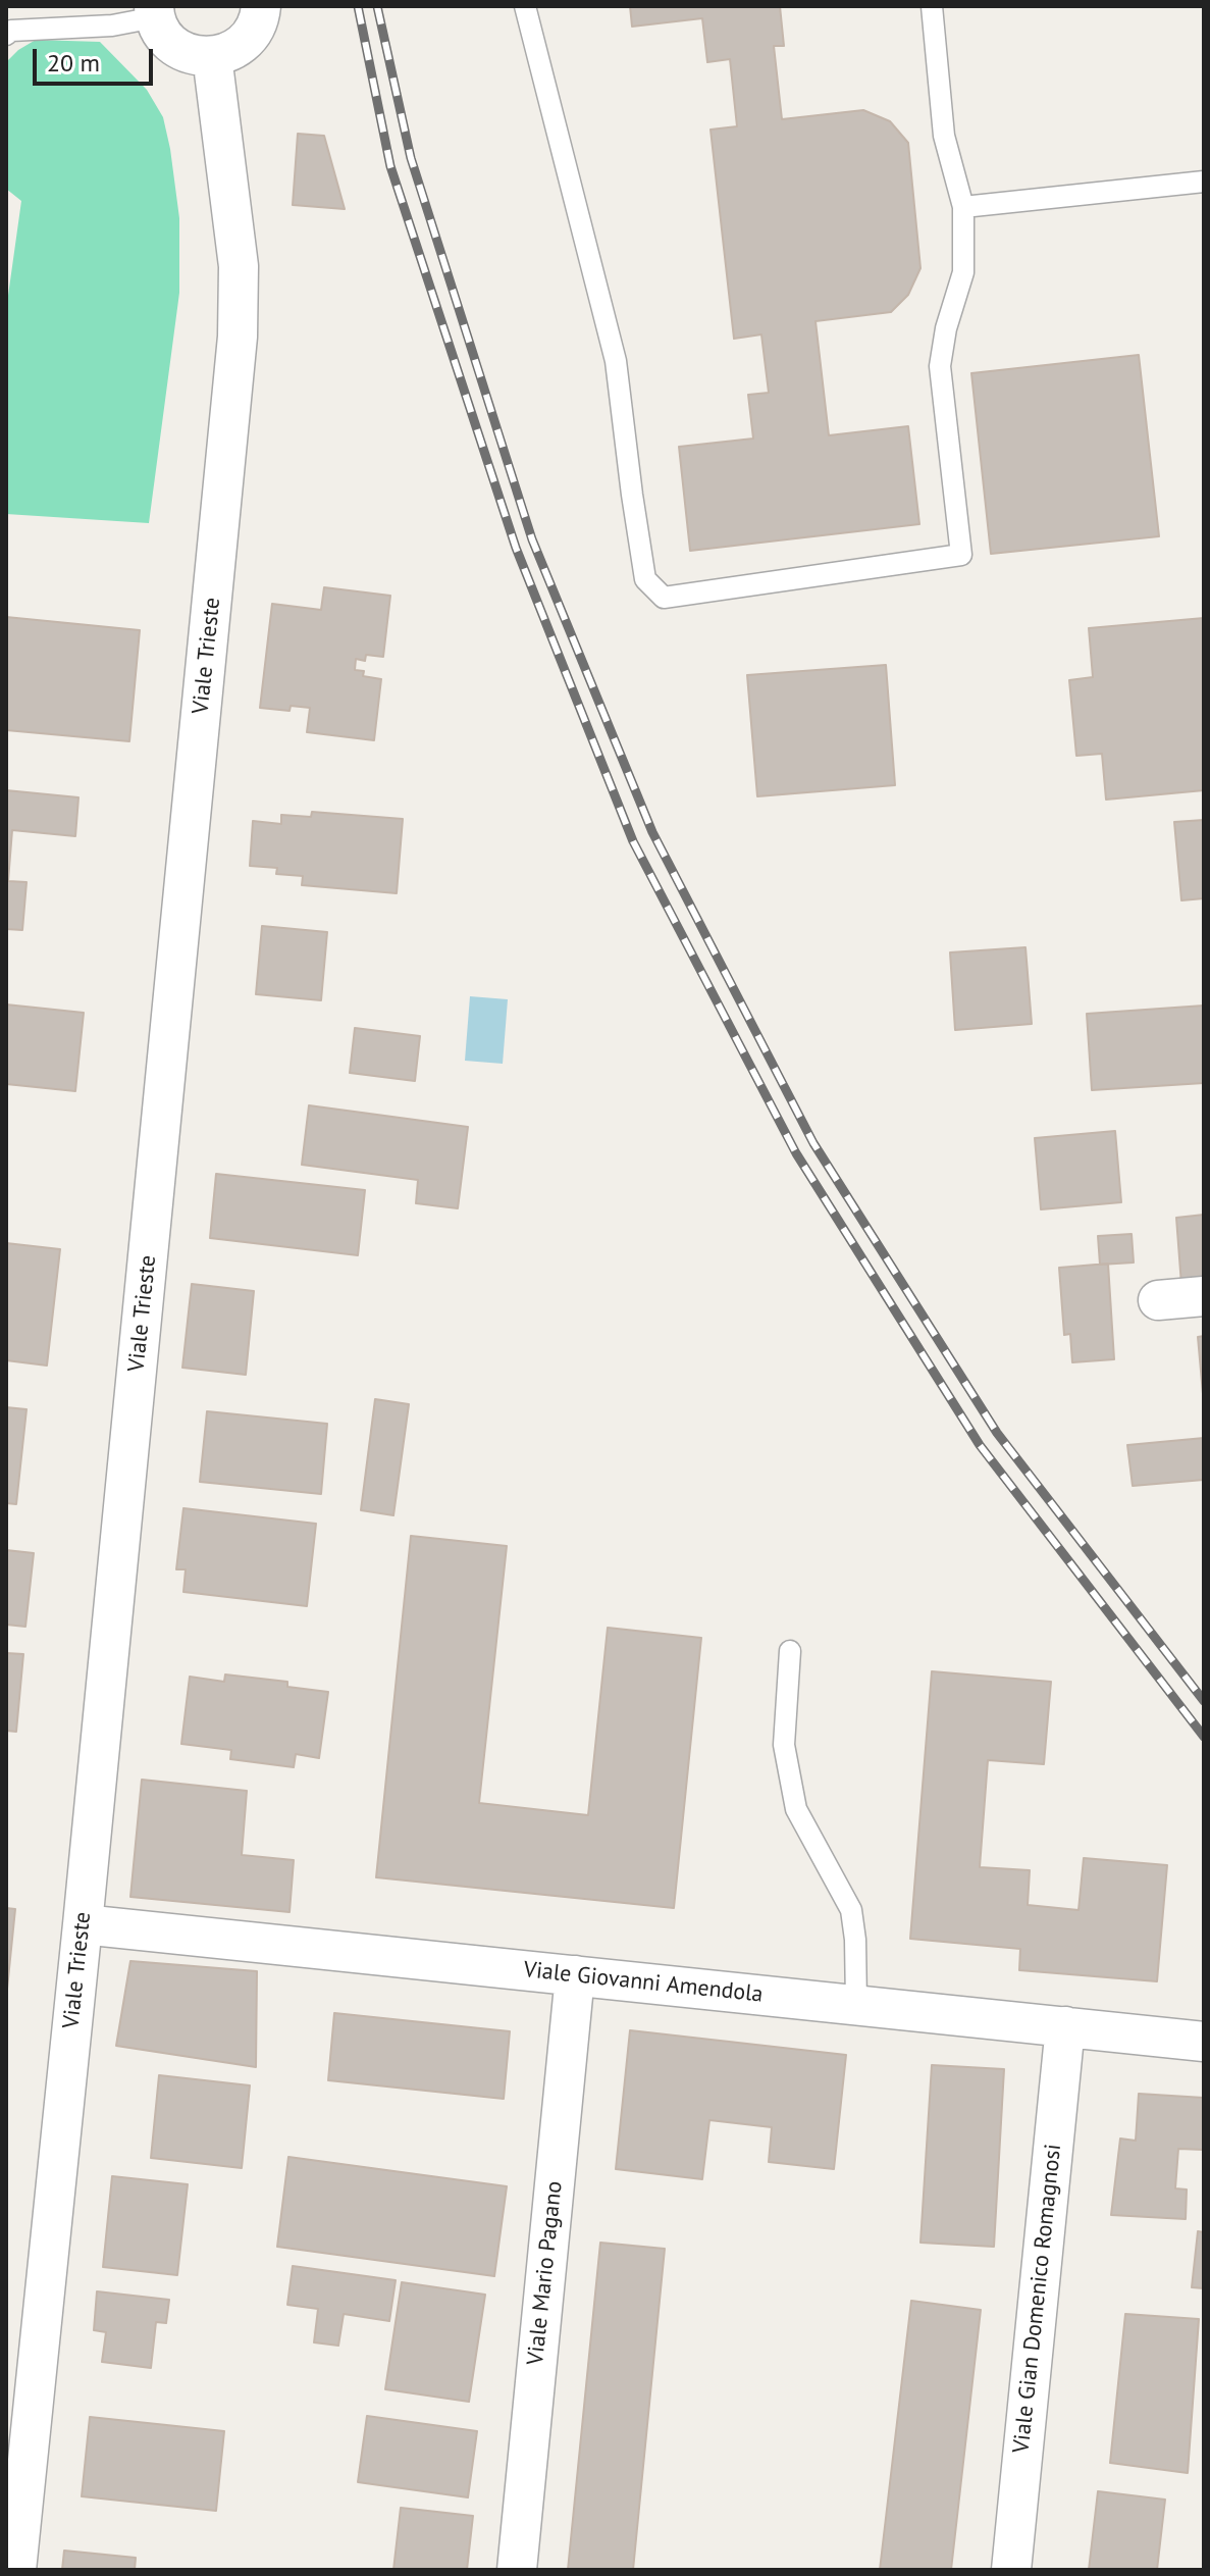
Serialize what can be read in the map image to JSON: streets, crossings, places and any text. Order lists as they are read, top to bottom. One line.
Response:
{"streets":{"street":["Viale Trieste","Viale Giovanni Amendola","Viale Mario Pagano","Viale Gian Domenico Romagnosi"]},"crossings":[["Viale Trieste","Viale Giovanni Amendola"],["Viale Giovanni Amendola","Viale Mario Pagano"],["Viale Giovanni Amendola","Viale Gian Domenico Romagnosi"]],"scale_bar":"20 m"}
